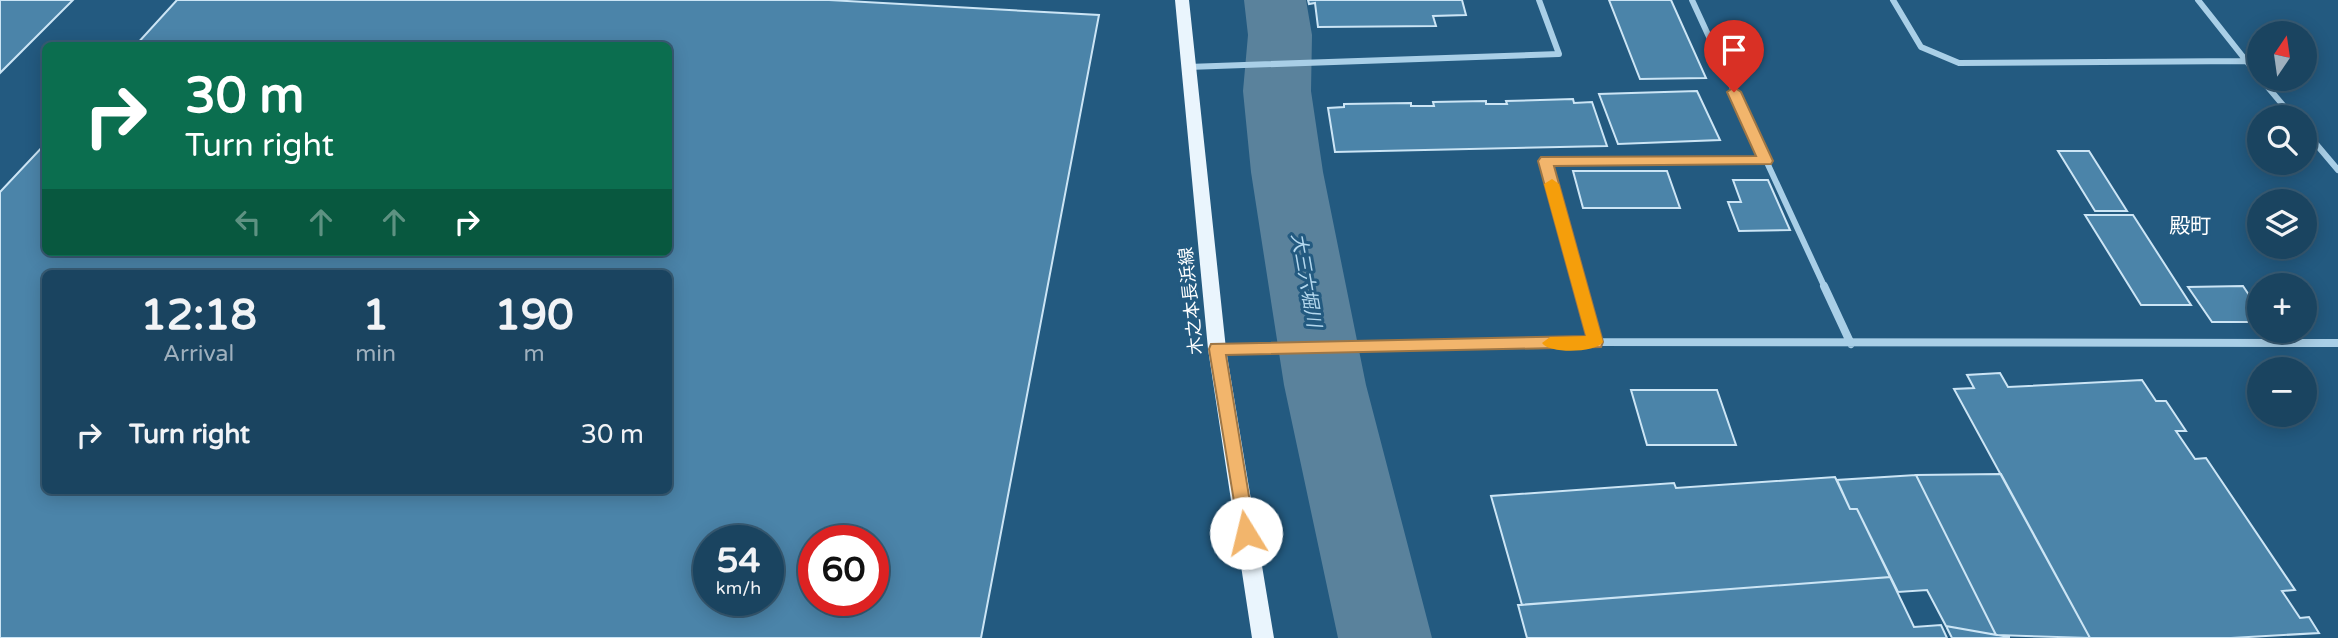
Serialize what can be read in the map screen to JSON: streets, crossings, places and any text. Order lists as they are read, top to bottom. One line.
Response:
{"streets":{"main road":["木之本長浜線"]},"districts":["殿町"],"water":["大三六堀川"],"north":"top","page":{"map_buttons":["+","−"],"turn":["30 m","Turn right"],"eta":["12:18","Arrival","1","min","190","m"],"list":[{"name":"Turn right","value":"30 m"}],"speed":"54 km/h","limit":"60"}}
